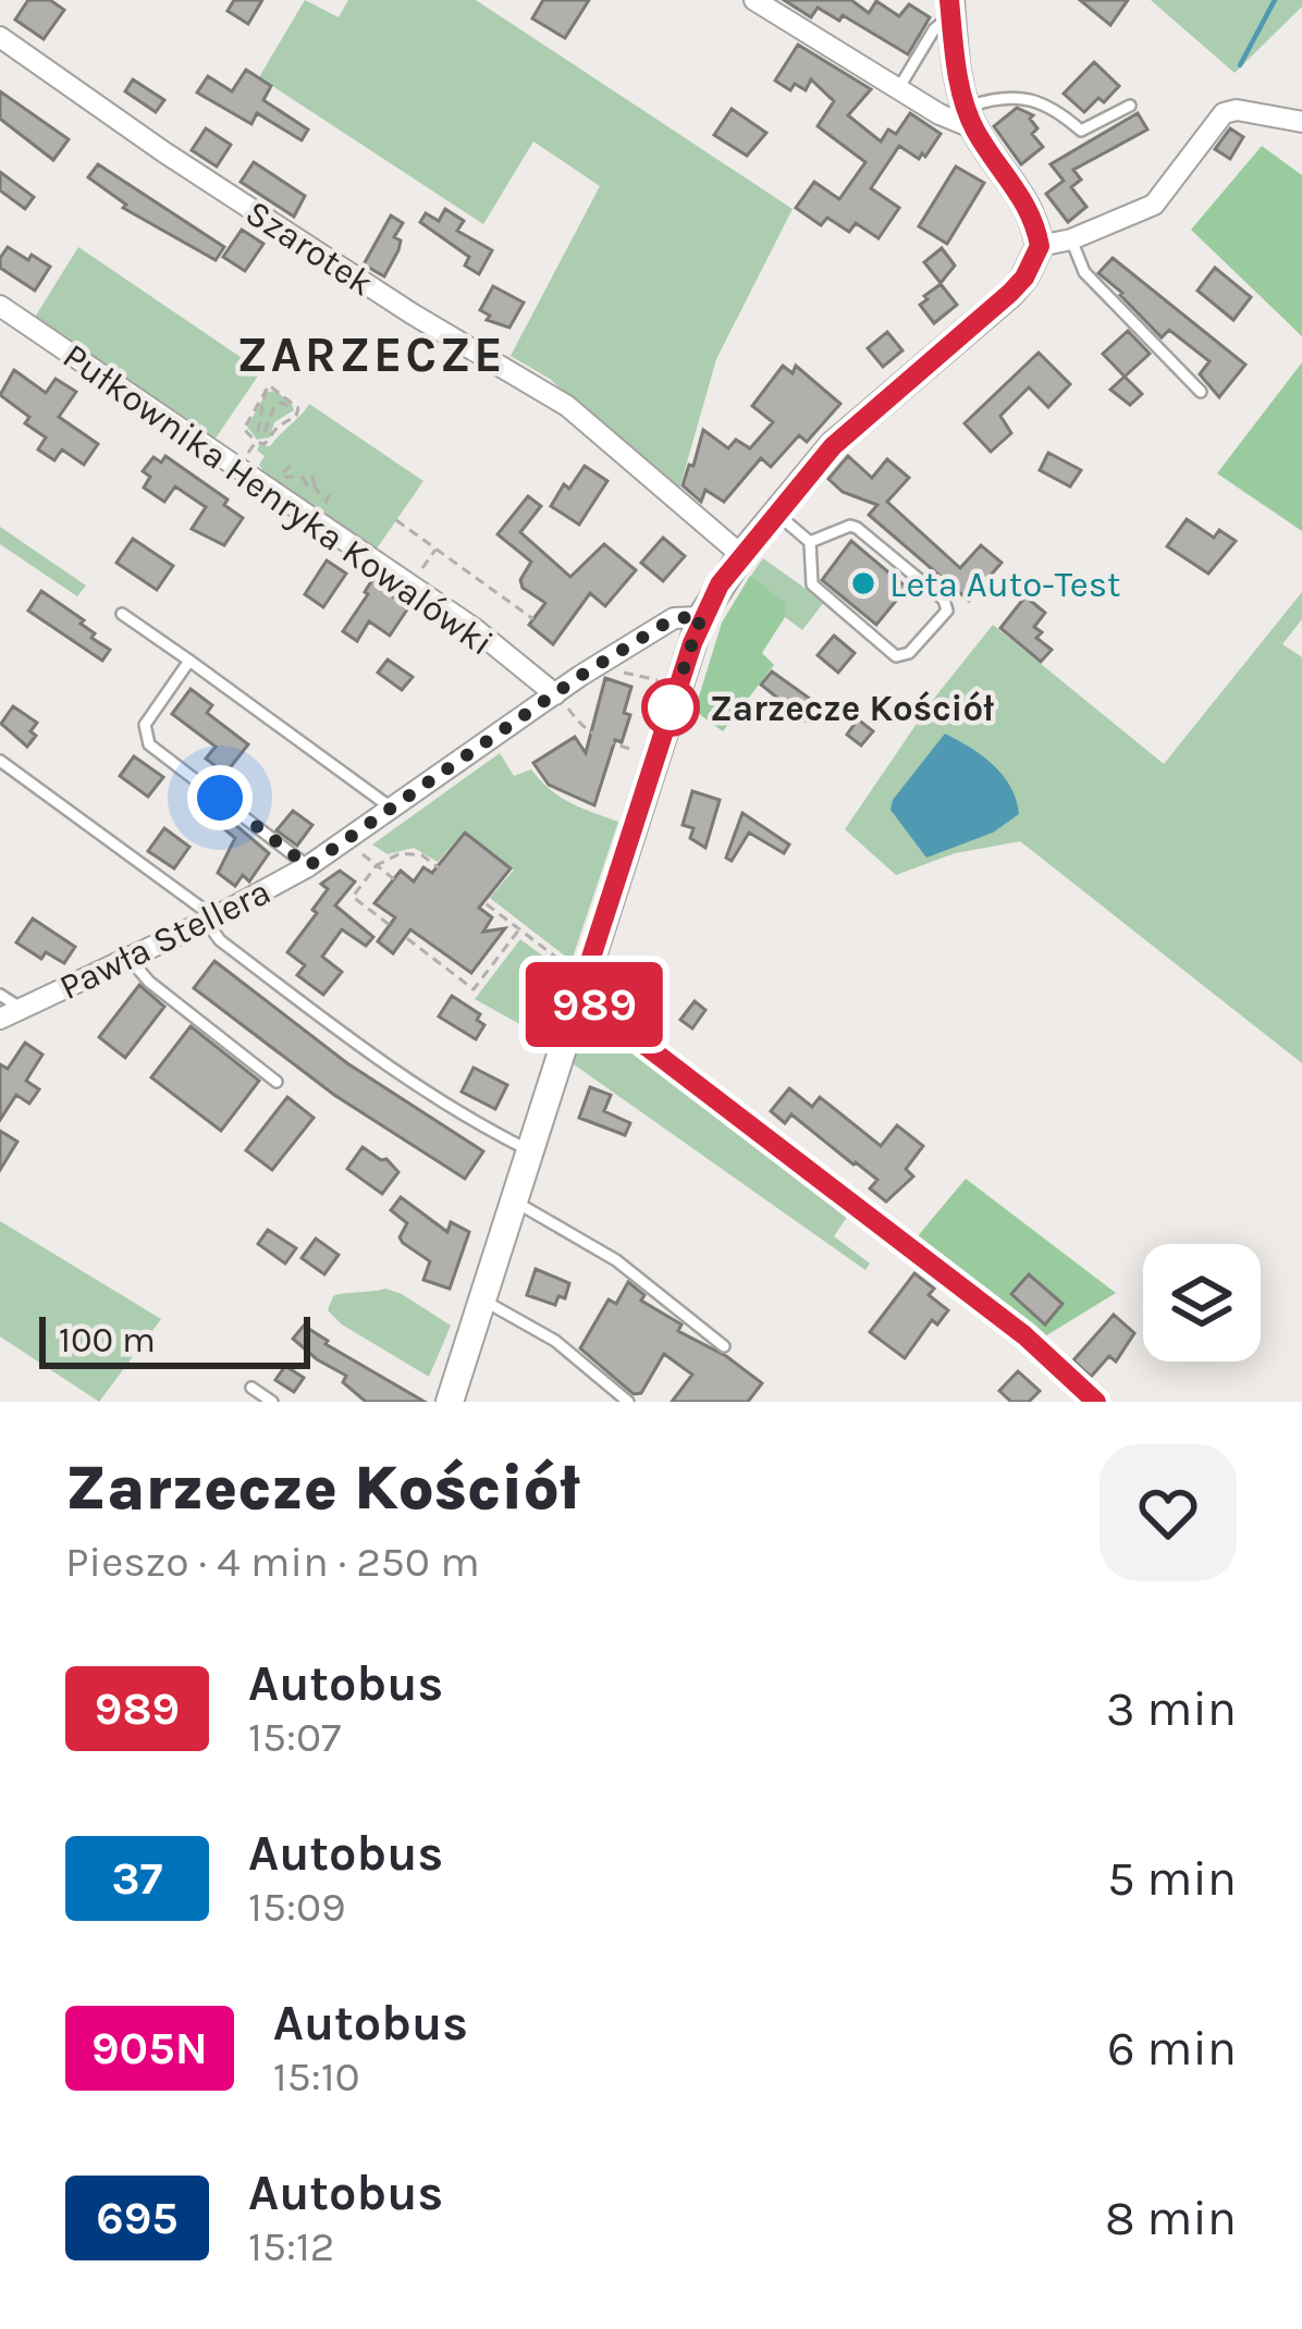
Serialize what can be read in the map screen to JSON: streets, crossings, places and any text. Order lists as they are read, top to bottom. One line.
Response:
{"streets":{"street":["Szarotek","Pułkownika Henryka Kowalówki","Pawła Stellera"]},"crossings":[["Pułkownika Henryka Kowalówki","Pawła Stellera"]],"districts":["ZARZECZE"],"places":["Leta Auto-Test","Zarzecze Kościół"],"lines":["bus line 989"],"scale_bar":"100 m","page":{"on_map":"989","scale":"100 m","heading":["Zarzecze Kościół","Pieszo · 4 min · 250 m"],"list":[{"mark":"989","name":"Autobus","note":"15:07","value":"3 min"},{"mark":"37","name":"Autobus","note":"15:09","value":"5 min"},{"mark":"905N","name":"Autobus","note":"15:10","value":"6 min"},{"mark":"695","name":"Autobus","note":"15:12","value":"8 min"}]}}
